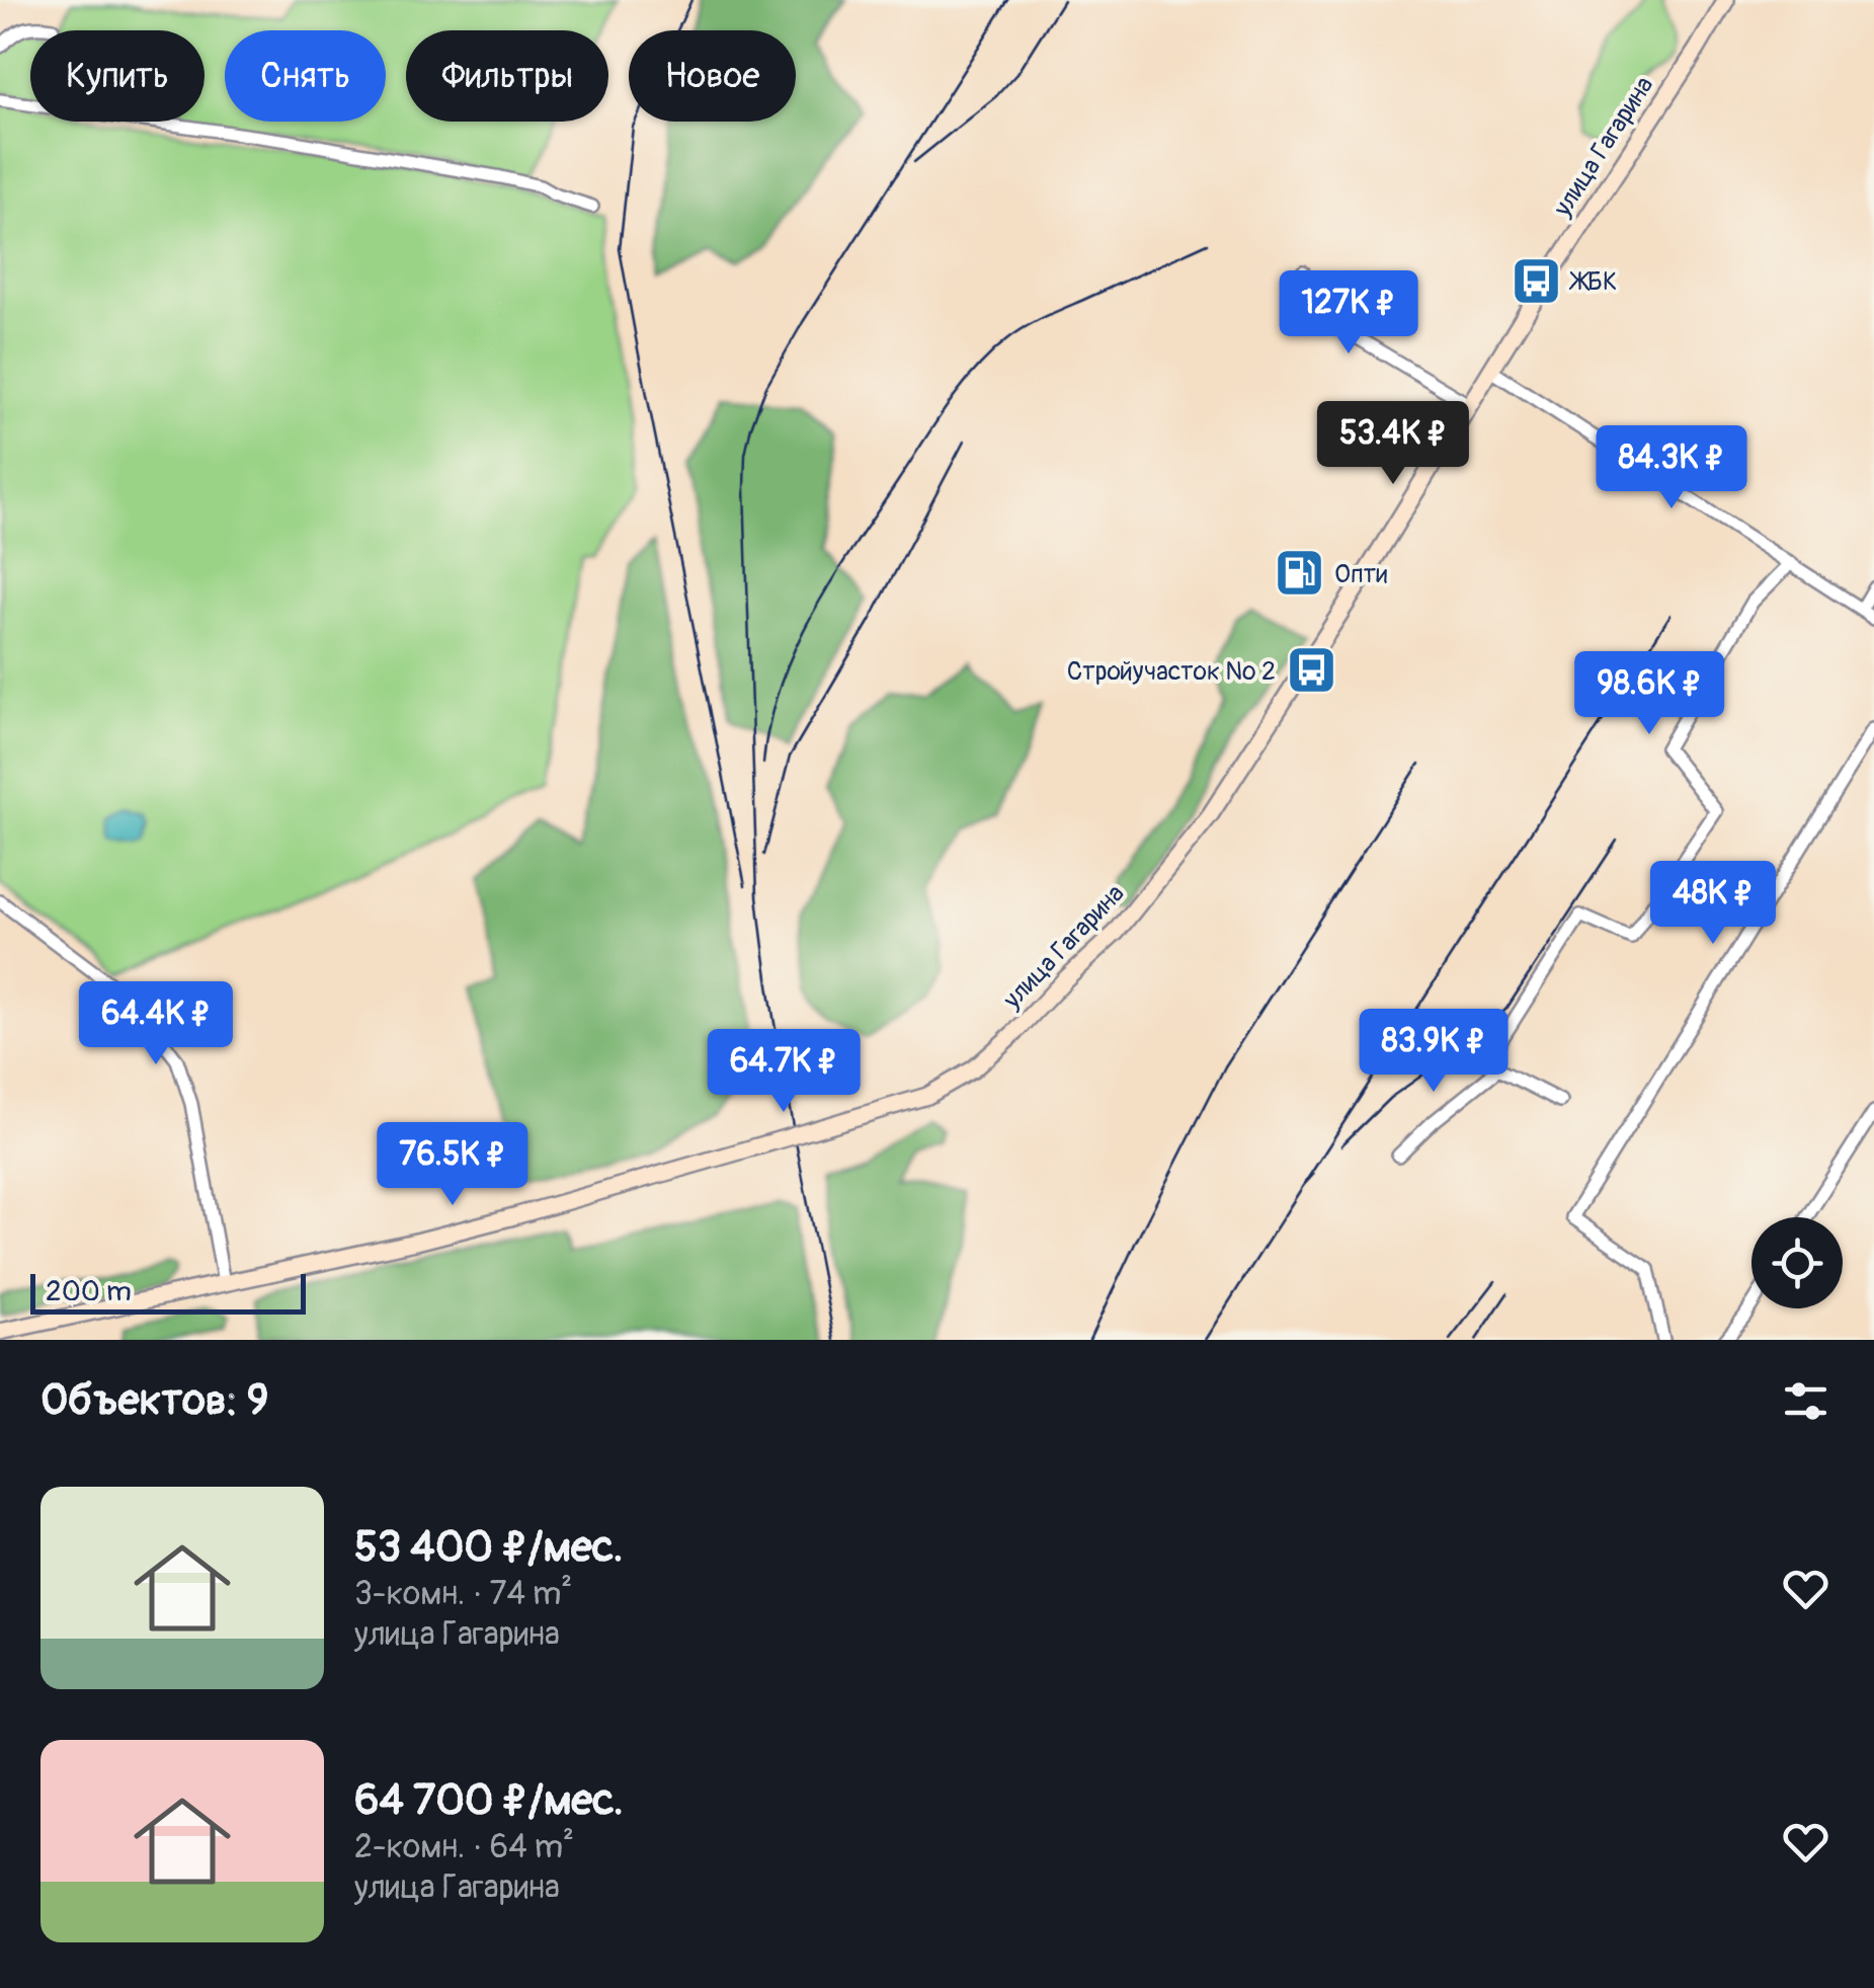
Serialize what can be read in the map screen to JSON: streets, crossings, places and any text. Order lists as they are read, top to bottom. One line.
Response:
{"streets":{"main road":["улица Гагарина"]},"places":{"bus stop":["ЖБК","Стройучасток № 2"],"fuel station":["Опти"]},"scale_bar":"200 m","page":{"chip":["Купить","Снять","Фильтры","Новое"],"price":["127K ₽","53.4K ₽","84.3K ₽","98.6K ₽","48K ₽","64.4K ₽","83.9K ₽","64.7K ₽","76.5K ₽"],"scale":"200 m","heading":"Объектов: 9","list":[{"name":"53 400 ₽/мес.","note":"3-комн. · 74 m² · улица Гагарина"},{"name":"64 700 ₽/мес.","note":"2-комн. · 64 m² · улица Гагарина"}]}}
